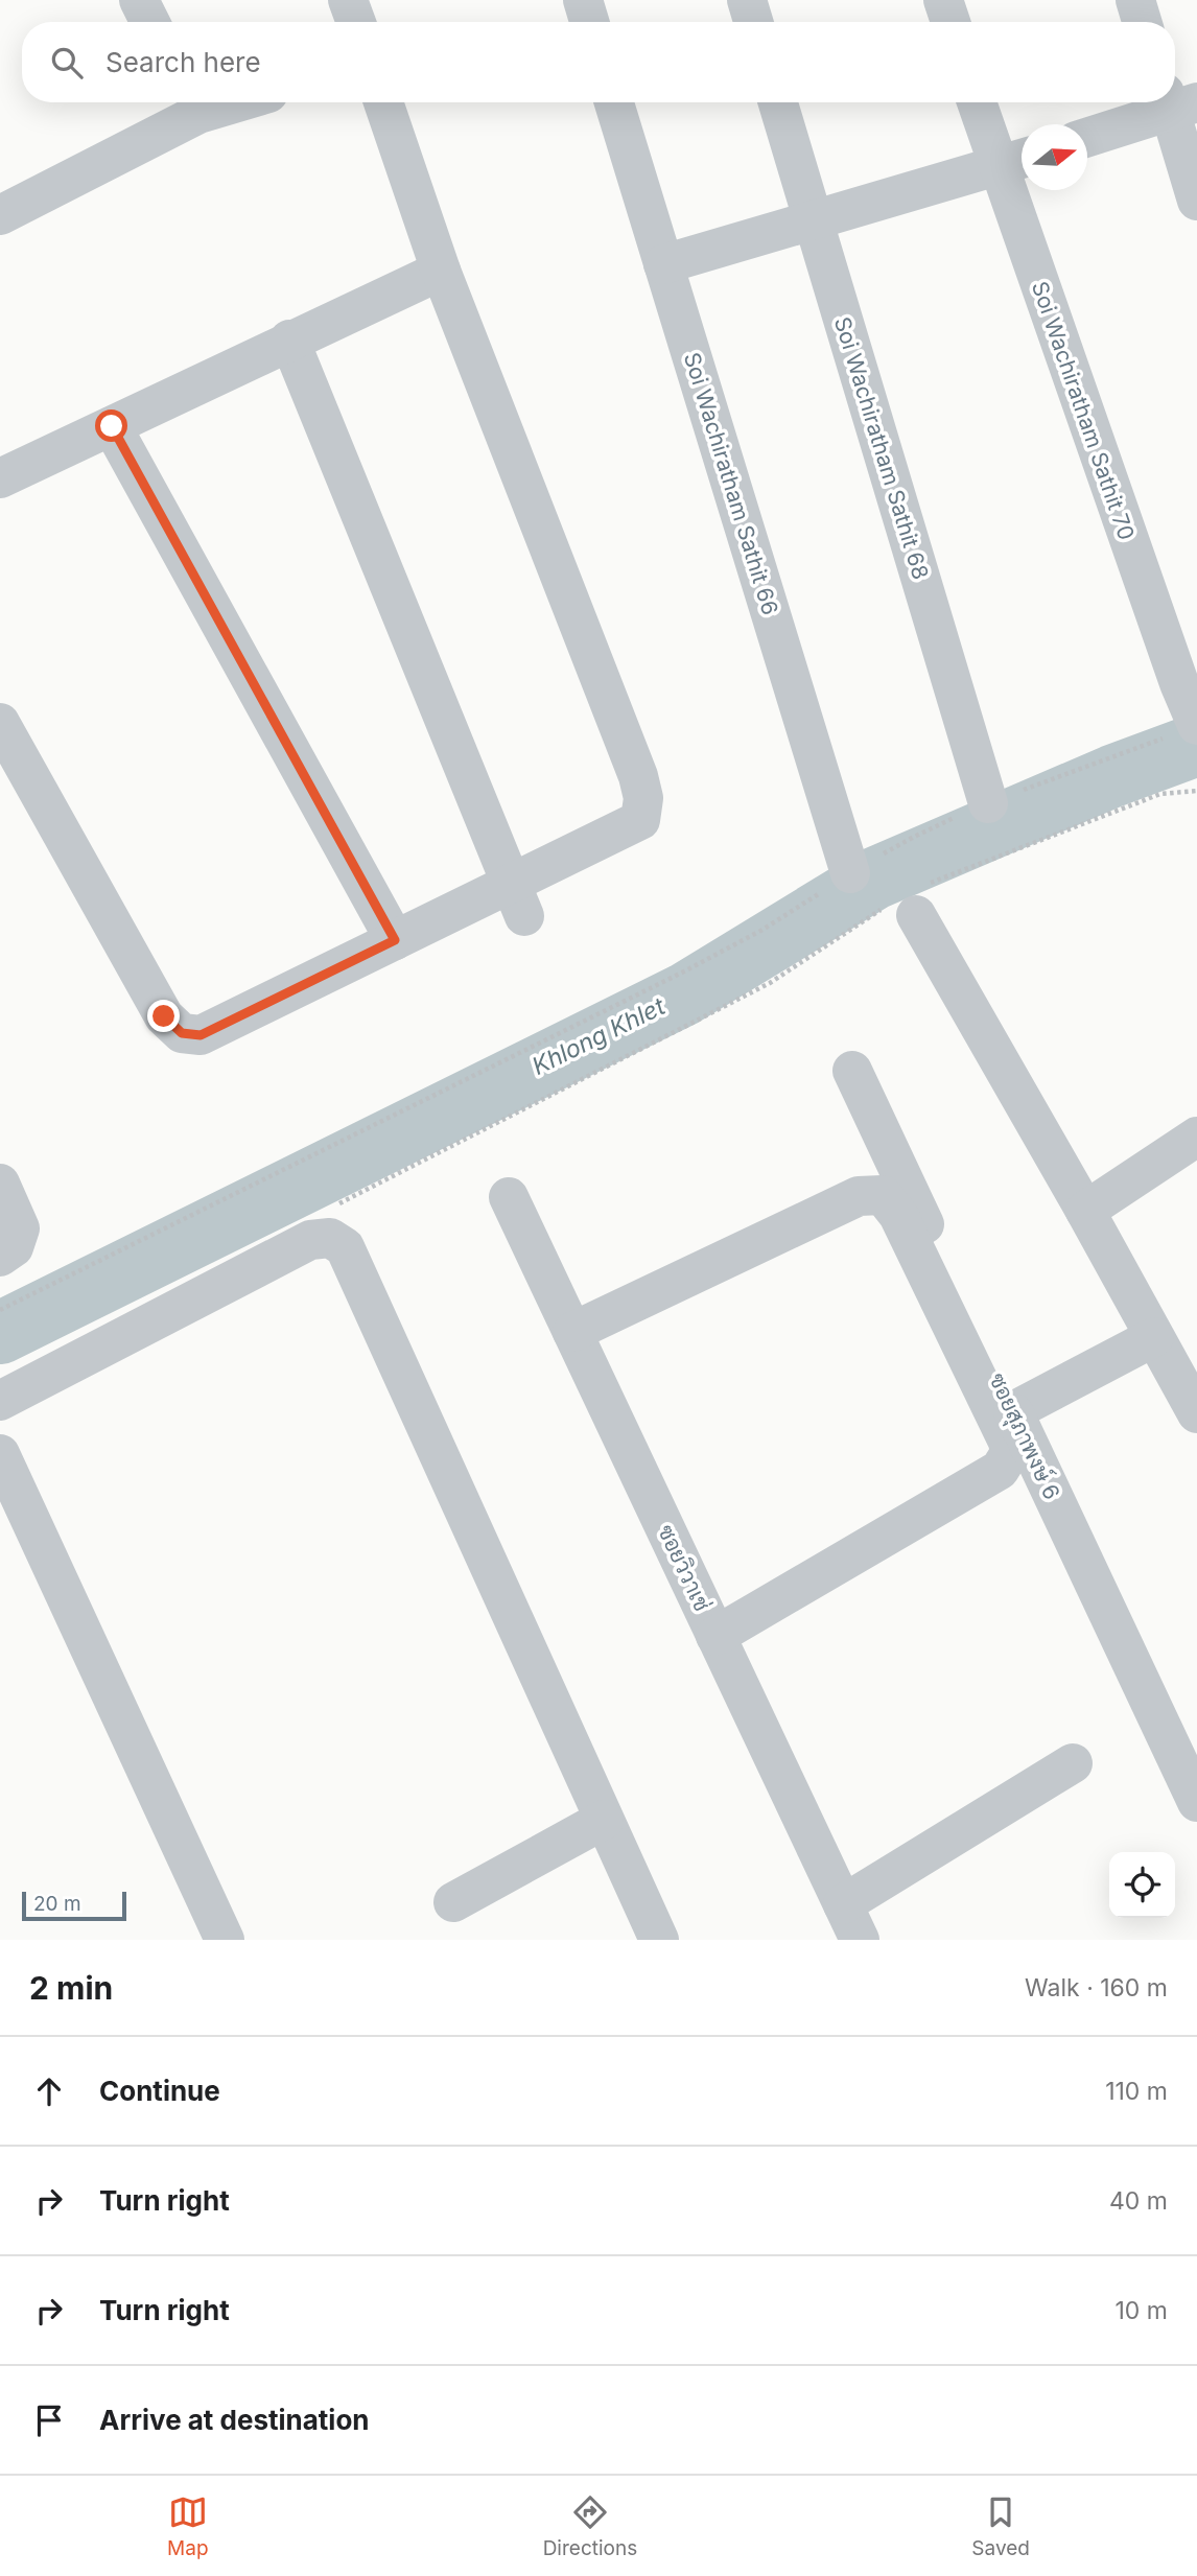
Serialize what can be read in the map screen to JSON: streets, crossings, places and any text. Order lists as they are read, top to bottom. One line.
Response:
{"streets":{"street":["Soi Wachiratham Sathit 70","Soi Wachiratham Sathit 68","Soi Wachiratham Sathit 66","ซอยสุภาพงษ์ 6","ซอยวิวาเช่"]},"water":["Khlong Khlet"],"scale_bar":"20 m","north":"right","page":{"search":"Search here","scale":"20 m","heading":["2 min","Walk · 160 m"],"list":[["Continue","110 m"],["Turn right","40 m"],["Turn right","10 m"],"Arrive at destination"],"nav":["Map","Directions","Saved"]}}
